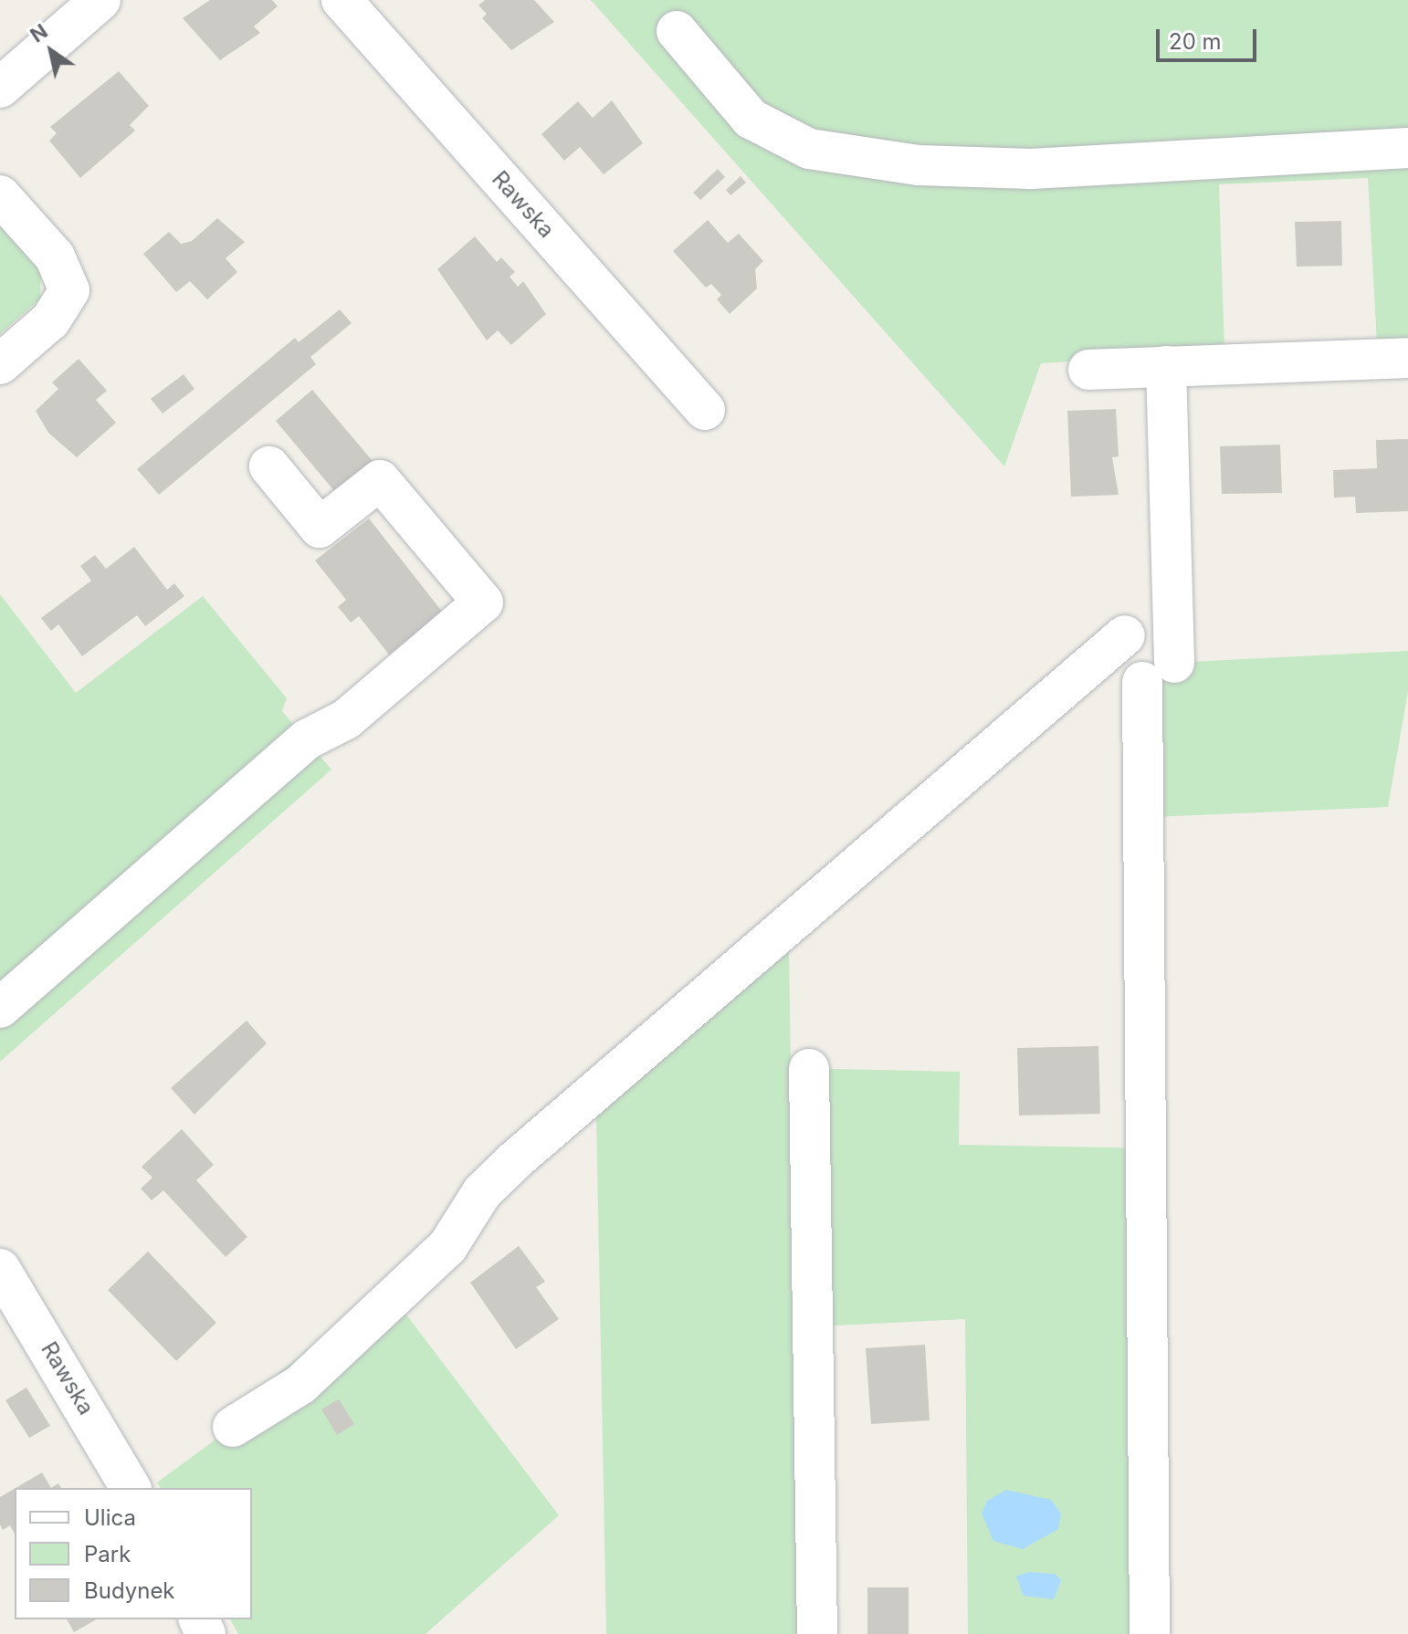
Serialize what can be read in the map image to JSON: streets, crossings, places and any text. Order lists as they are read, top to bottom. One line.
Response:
{"streets":{"street":["Rawska"]},"legend":["Ulica","Park","Budynek"],"scale_bar":"20 m","north":"top left"}
